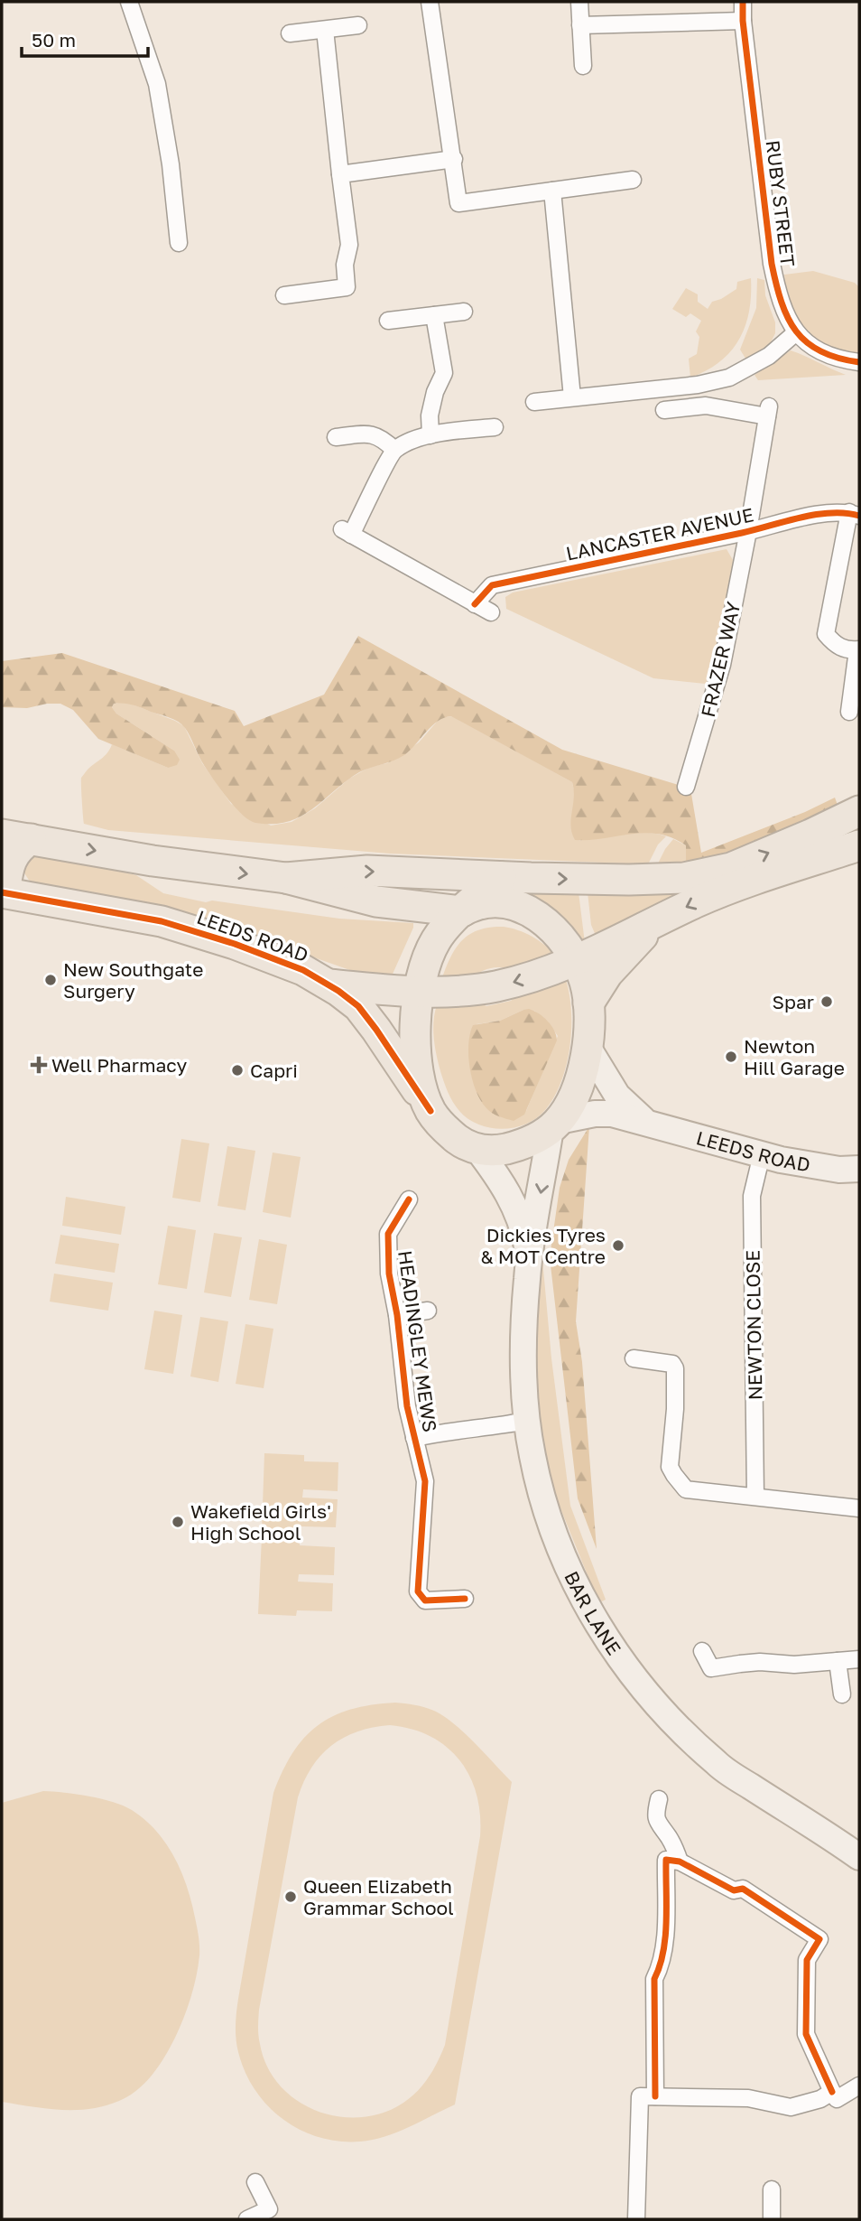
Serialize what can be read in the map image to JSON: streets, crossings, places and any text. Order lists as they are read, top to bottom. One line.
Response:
{"streets":{"highway":["LEEDS ROAD"],"main road":["BAR LANE"],"street":["RUBY STREET","LANCASTER AVENUE","FRAZER WAY","NEWTON CLOSE","HEADINGLEY MEWS"]},"crossings":[["LANCASTER AVENUE","FRAZER WAY"],["LEEDS ROAD","NEWTON CLOSE"],["LEEDS ROAD","BAR LANE"],["HEADINGLEY MEWS","BAR LANE"]],"places":{"other":["New Southgate Surgery","Spar","Newton Hill Garage","Capri","Dickies Tyres & MOT Centre","Wakefield Girls' High School","Queen Elizabeth Grammar School"],"health":["Well Pharmacy"]},"scale_bar":"50 m"}
